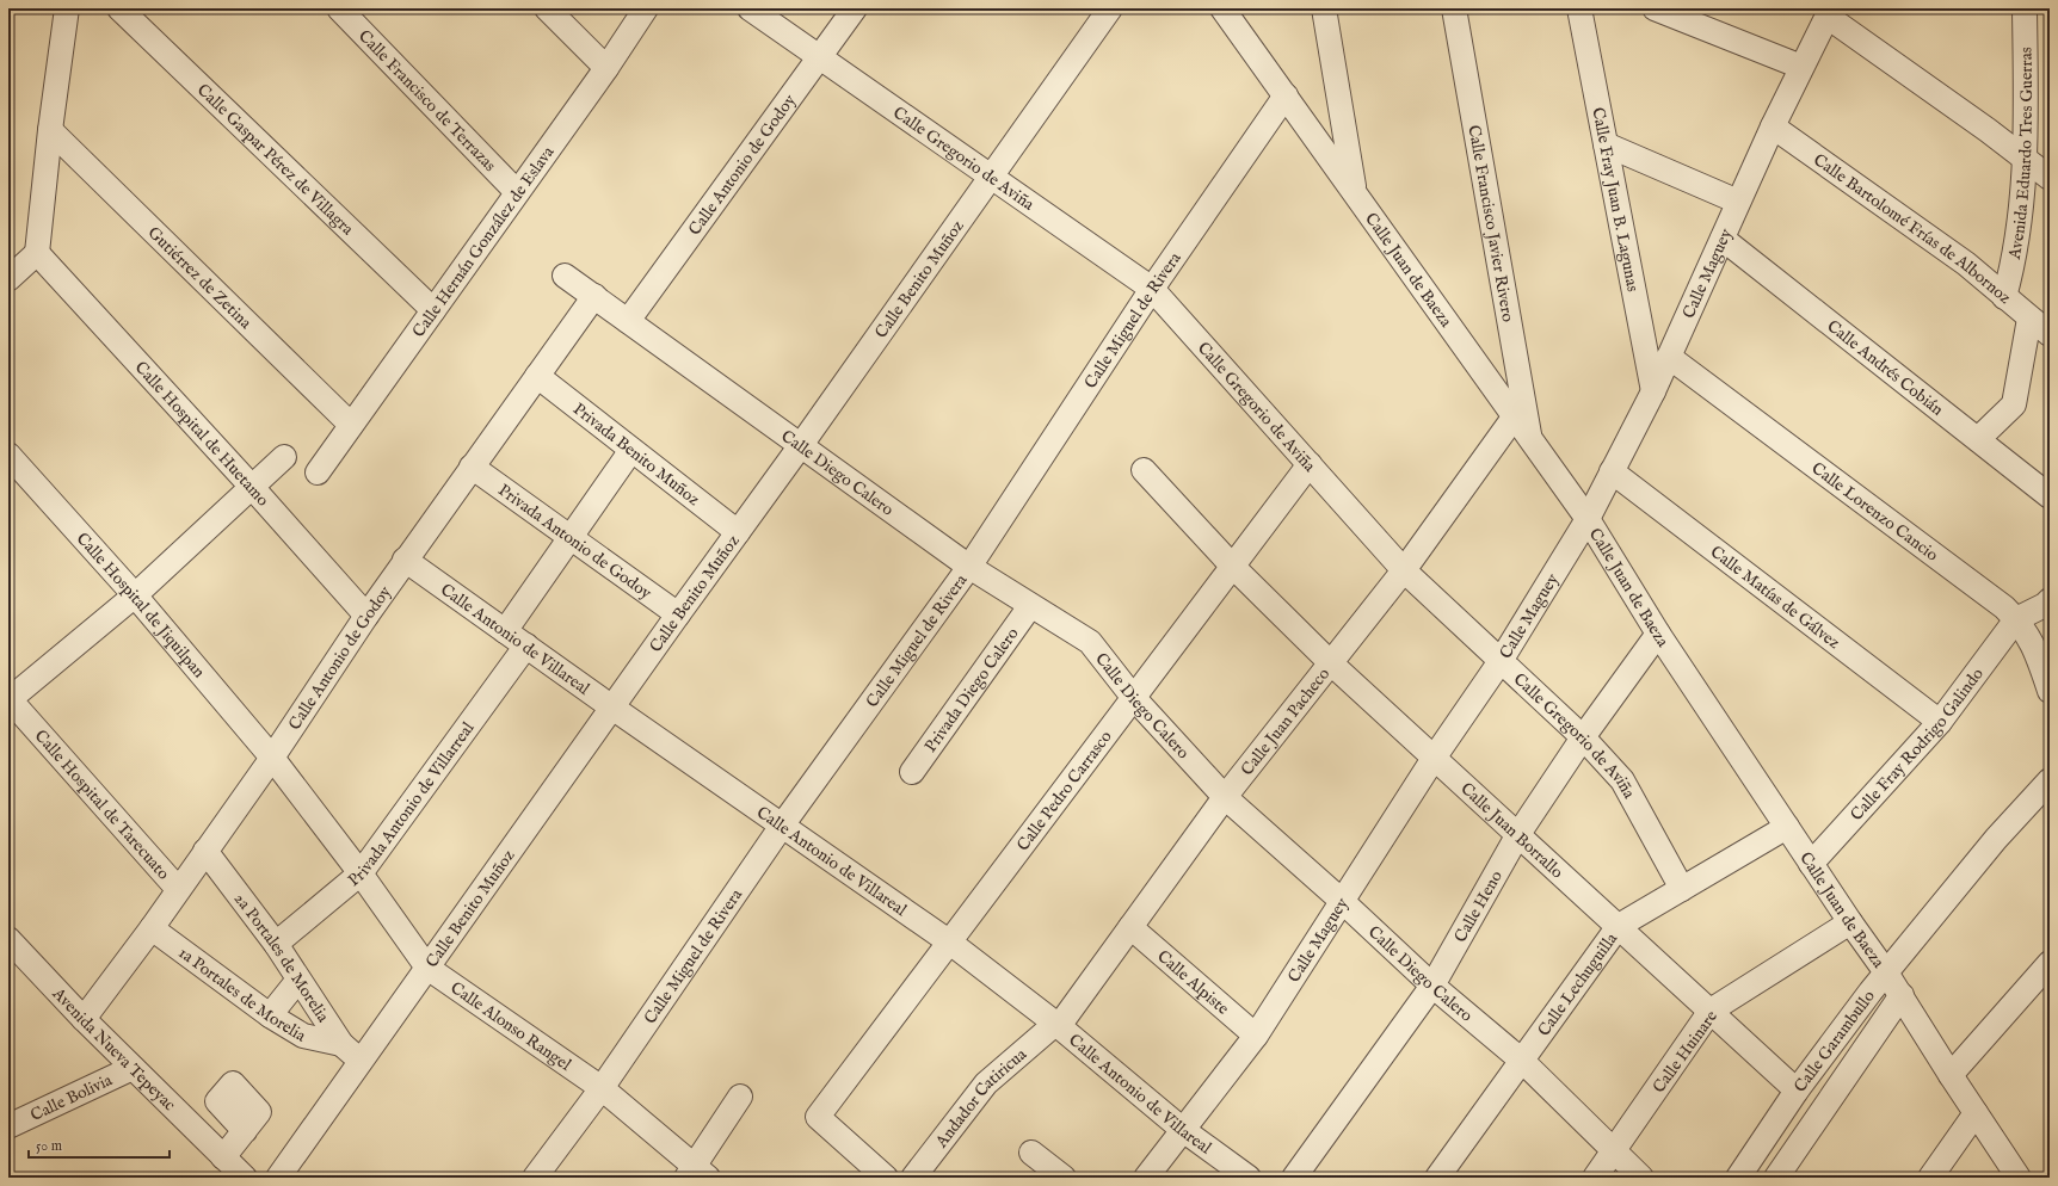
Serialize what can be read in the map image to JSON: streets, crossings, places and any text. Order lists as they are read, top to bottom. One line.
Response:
{"streets":{"street":["Calle Francisco de Terrazas","Avenida Eduardo Tres Guerras","Calle Gregorio de Aviña","Calle Gaspar Pérez de Villagra","Calle Antonio de Godoy","Calle Fray Juan B. Lagunas","Calle Francisco Javier Rivero","Calle Bartolomé Frías de Albornoz","Calle Hernán González de Eslava","Calle Juan de Baeza","Calle Maguey","Gutiérrez de Zetina","Calle Benito Muñoz","Calle Miguel de Rivera","Calle Andrés Cobián","Calle Hospital de Huetamo","Privada Benito Muñoz","Calle Diego Calero","Calle Lorenzo Cancio","Privada Antonio de Godoy","Calle Matías de Gálvez","Calle Hospital de Jiquilpan","Calle Antonio de Villareal","Privada Diego Calero","Calle Juan Pacheco","Calle Fray Rodrigo Galindo","Calle Pedro Carrasco","Privada Antonio de Villarreal","Calle Hospital de Tarecuato","Calle Juan Borrallo","Calle Heno","2a Portales de Morelia","Calle Alpiste","Calle Lechuguilla","1a Portales de Morelia","Calle Alonso Rangel","Calle Garambullo","Avenida Nueva Tepeyac","Calle Huinare","Calle Bolivia","Andador Catiricua"]},"crossings":[["Calle Francisco de Terrazas","Calle Hernán González de Eslava"],["Avenida Eduardo Tres Guerras","Calle Bartolomé Frías de Albornoz"],["Calle Gregorio de Aviña","Calle Antonio de Godoy"],["Calle Gregorio de Aviña","Calle Maguey"],["Calle Gregorio de Aviña","Calle Benito Muñoz"],["Calle Gregorio de Aviña","Calle Miguel de Rivera"],["Calle Gregorio de Aviña","Calle Juan Pacheco"],["Calle Gregorio de Aviña","Calle Pedro Carrasco"],["Calle Gregorio de Aviña","Calle Heno"],["Calle Gregorio de Aviña","Calle Lechuguilla"],["Calle Gaspar Pérez de Villagra","Calle Hernán González de Eslava"],["Calle Antonio de Godoy","Calle Hospital de Huetamo"],["Calle Antonio de Godoy","Privada Benito Muñoz"],["Calle Antonio de Godoy","Calle Diego Calero"],["Calle Antonio de Godoy","Privada Antonio de Godoy"],["Calle Antonio de Godoy","Calle Hospital de Jiquilpan"],["Calle Antonio de Godoy","Calle Antonio de Villareal"],["Calle Antonio de Godoy","Calle Hospital de Tarecuato"],["Calle Antonio de Godoy","2a Portales de Morelia"],["Calle Antonio de Godoy","1a Portales de Morelia"],["Calle Antonio de Godoy","Calle Alonso Rangel"],["Calle Antonio de Godoy","Avenida Nueva Tepeyac"],["Calle Fray Juan B. Lagunas","Calle Maguey"],["Calle Francisco Javier Rivero","Calle Juan de Baeza"],["Calle Bartolomé Frías de Albornoz","Calle Maguey"],["Calle Hernán González de Eslava","Gutiérrez de Zetina"],["Calle Juan de Baeza","Calle Maguey"],["Calle Juan de Baeza","Calle Miguel de Rivera"],["Calle Juan de Baeza","Calle Juan Pacheco"],["Calle Juan de Baeza","Calle Fray Rodrigo Galindo"],["Calle Juan de Baeza","Calle Heno"],["Calle Juan de Baeza","Calle Lechuguilla"],["Calle Juan de Baeza","Calle Garambullo"],["Calle Juan de Baeza","Calle Huinare"],["Calle Maguey","Calle Andrés Cobián"],["Calle Maguey","Calle Diego Calero"],["Calle Maguey","Calle Lorenzo Cancio"],["Calle Maguey","Calle Matías de Gálvez"],["Calle Maguey","Calle Antonio de Villareal"],["Calle Maguey","Calle Juan Borrallo"],["Calle Maguey","Calle Alpiste"],["Calle Benito Muñoz","Privada Benito Muñoz"],["Calle Benito Muñoz","Calle Diego Calero"],["Calle Benito Muñoz","Privada Antonio de Godoy"],["Calle Benito Muñoz","Calle Antonio de Villareal"],["Calle Benito Muñoz","2a Portales de Morelia"],["Calle Benito Muñoz","Calle Alonso Rangel"],["Calle Miguel de Rivera","Calle Diego Calero"],["Calle Miguel de Rivera","Calle Antonio de Villareal"],["Calle Miguel de Rivera","Calle Alonso Rangel"],["Calle Diego Calero","Privada Diego Calero"],["Calle Diego Calero","Calle Juan Pacheco"],["Calle Diego Calero","Calle Pedro Carrasco"],["Calle Diego Calero","Calle Heno"],["Calle Diego Calero","Calle Lechuguilla"],["Calle Diego Calero","Calle Huinare"],["Calle Lorenzo Cancio","Calle Fray Rodrigo Galindo"],["Calle Matías de Gálvez","Calle Fray Rodrigo Galindo"],["Calle Hospital de Jiquilpan","Calle Alonso Rangel"],["Calle Antonio de Villareal","Calle Juan Pacheco"],["Calle Antonio de Villareal","Calle Pedro Carrasco"],["Calle Antonio de Villareal","Privada Antonio de Villarreal"],["Calle Antonio de Villareal","Andador Catiricua"],["Calle Juan Pacheco","Calle Juan Borrallo"],["Calle Juan Pacheco","Calle Alpiste"],["Calle Juan Pacheco","Andador Catiricua"],["Calle Pedro Carrasco","Calle Juan Borrallo"],["Privada Antonio de Villarreal","2a Portales de Morelia"],["Privada Antonio de Villarreal","Calle Alonso Rangel"],["Calle Juan Borrallo","Calle Heno"],["Calle Juan Borrallo","Calle Lechuguilla"],["Calle Juan Borrallo","Calle Garambullo"],["Calle Juan Borrallo","Calle Huinare"],["2a Portales de Morelia","1a Portales de Morelia"],["Avenida Nueva Tepeyac","Calle Bolivia"]],"scale_bar":"50 m"}
